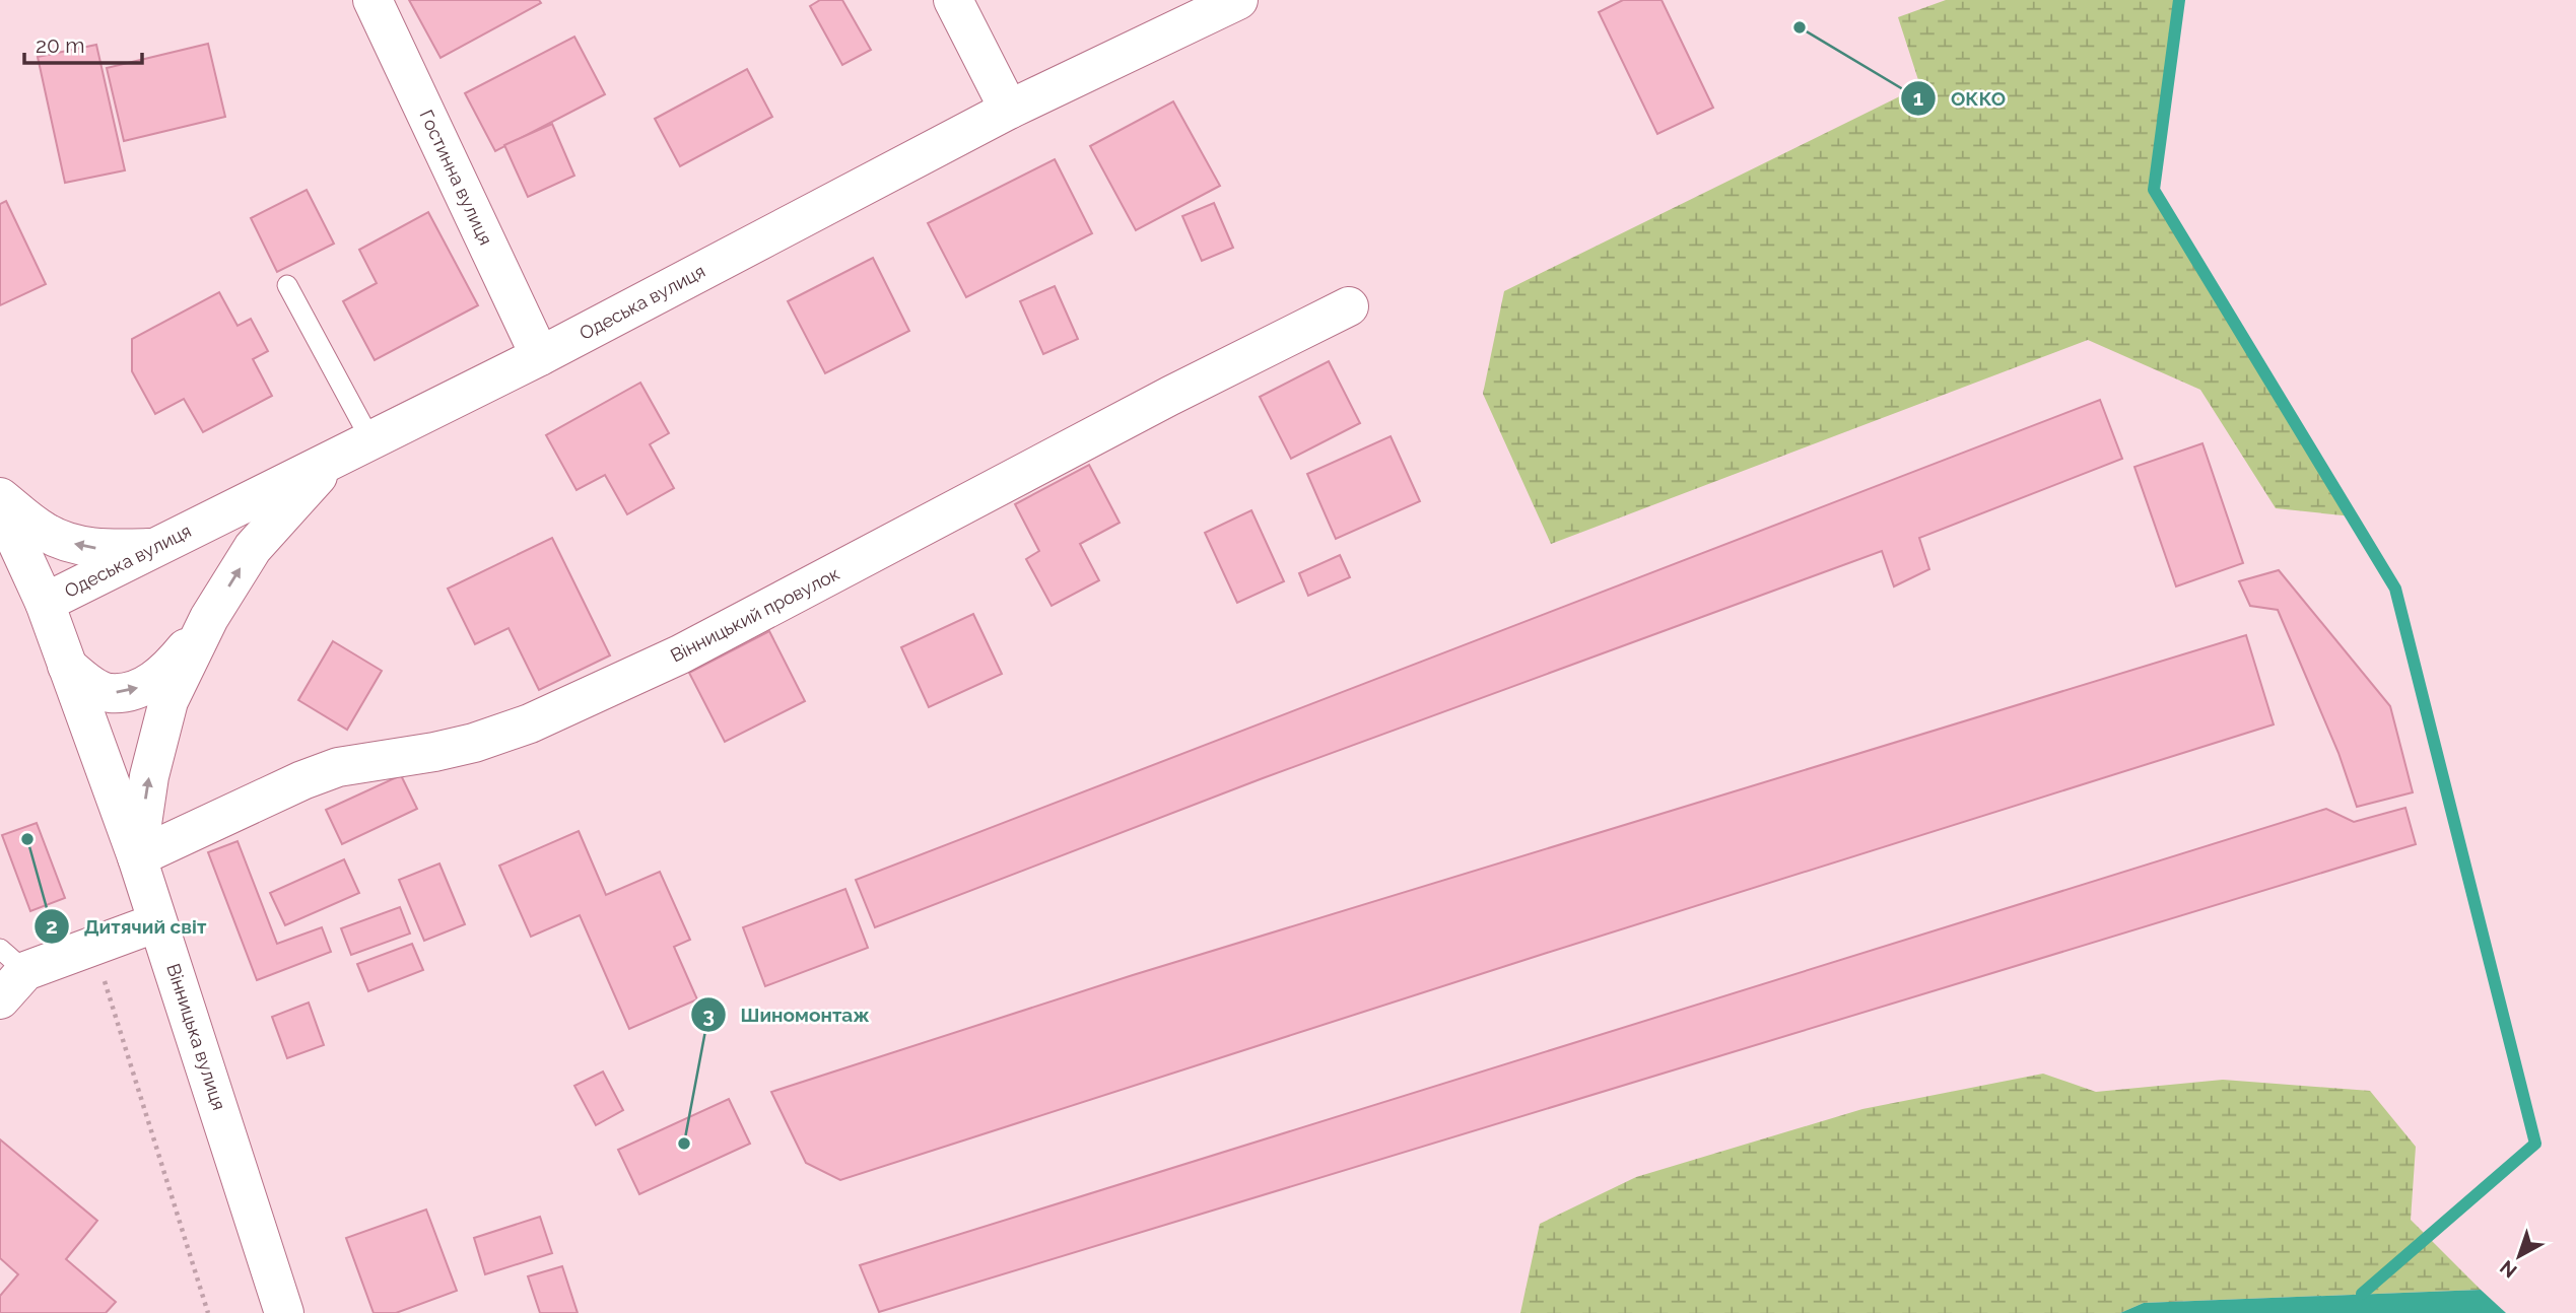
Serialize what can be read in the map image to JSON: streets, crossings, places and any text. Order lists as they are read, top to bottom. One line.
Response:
{"streets":{"main road":["Гостинна вулиця","Одеська вулиця","Вінницький провулок","Вінницька вулиця"]},"crossings":[["Гостинна вулиця","Одеська вулиця"],["Одеська вулиця","Вінницька вулиця"],["Вінницький провулок","Вінницька вулиця"]],"places":["ОККО","Дитячий світ","Шиномонтаж"],"scale_bar":"20 m","north":"bottom left"}
